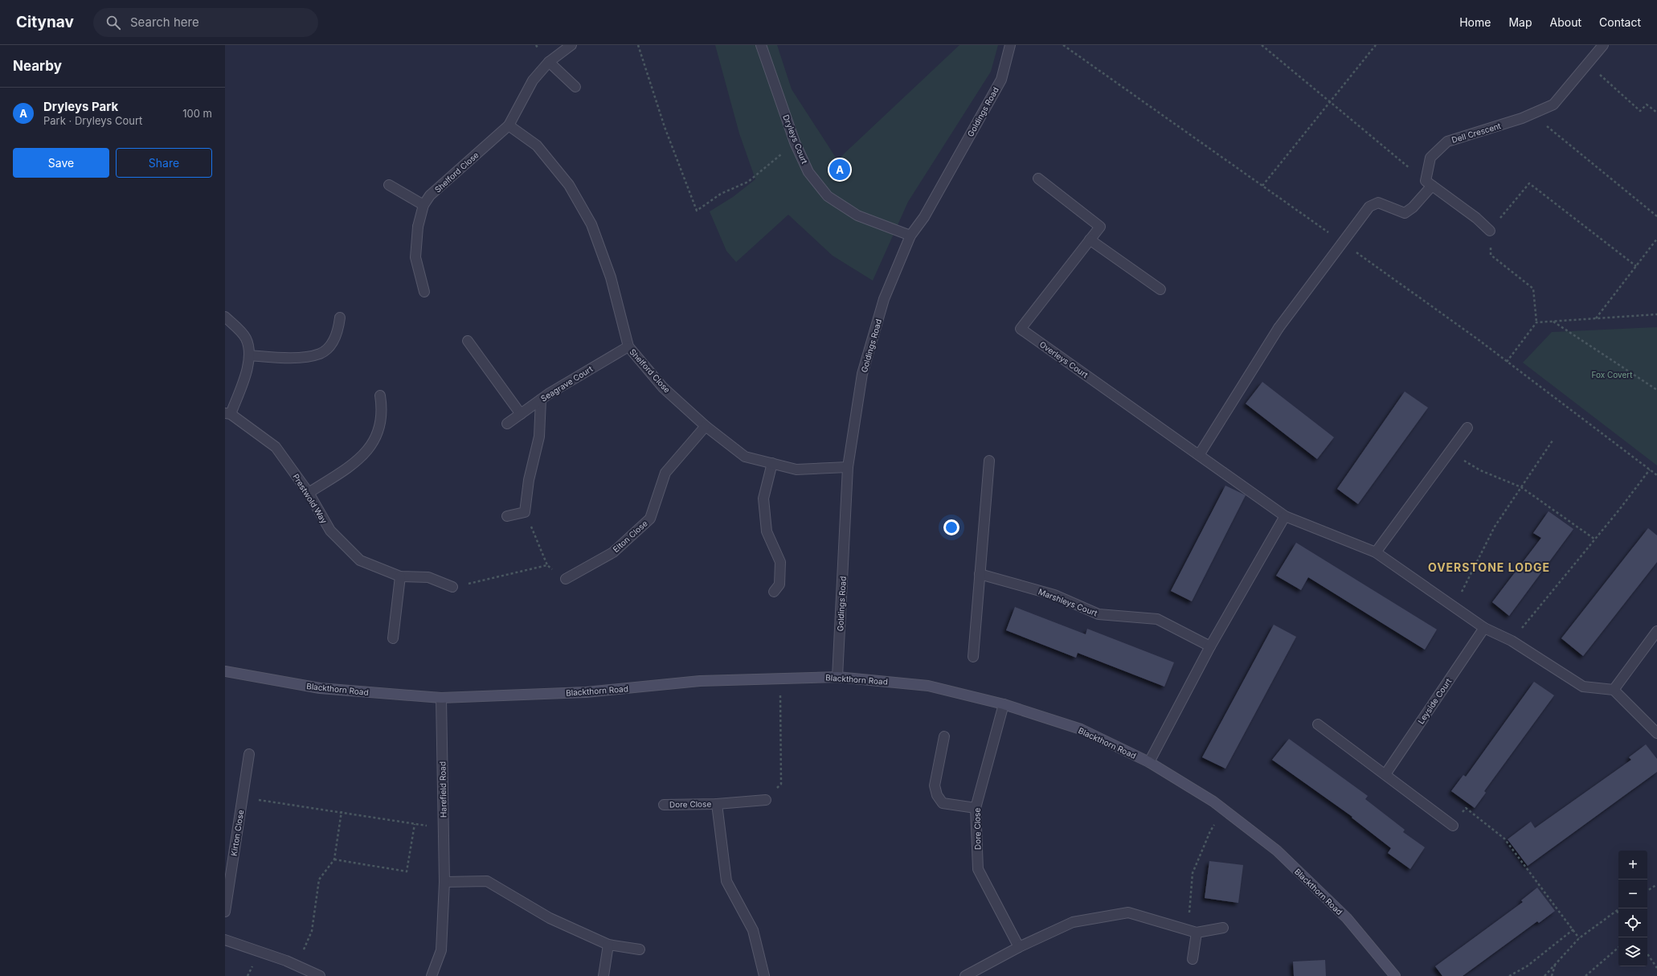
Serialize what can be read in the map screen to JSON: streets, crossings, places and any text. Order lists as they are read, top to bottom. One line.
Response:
{"streets":{"street":["Goldings Road","Dell Crescent","Dryleys Court","Shelford Close","Overleys Court","Seagrave Court","Prestwold Way","Elton Close","Marshleys Court","Blackthorn Road","Leyside Court","Harefield Road","Dore Close","Kirton Close"]},"crossings":[["Goldings Road","Dryleys Court"],["Goldings Road","Shelford Close"],["Goldings Road","Blackthorn Road"],["Shelford Close","Seagrave Court"],["Shelford Close","Elton Close"],["Blackthorn Road","Harefield Road"],["Blackthorn Road","Dore Close"]],"districts":["OVERSTONE LODGE"],"parks":["Fox Covert"],"page":{"header":"Citynav","search":"Search here","nav":["Home","Map","About","Contact"],"heading":"Nearby","list":[{"mark":"A","name":"Dryleys Park","note":"Park · Dryleys Court","value":"100 m"}],"buttons":["Save","Share"],"pins":"A","map_buttons":["+","−"]}}
